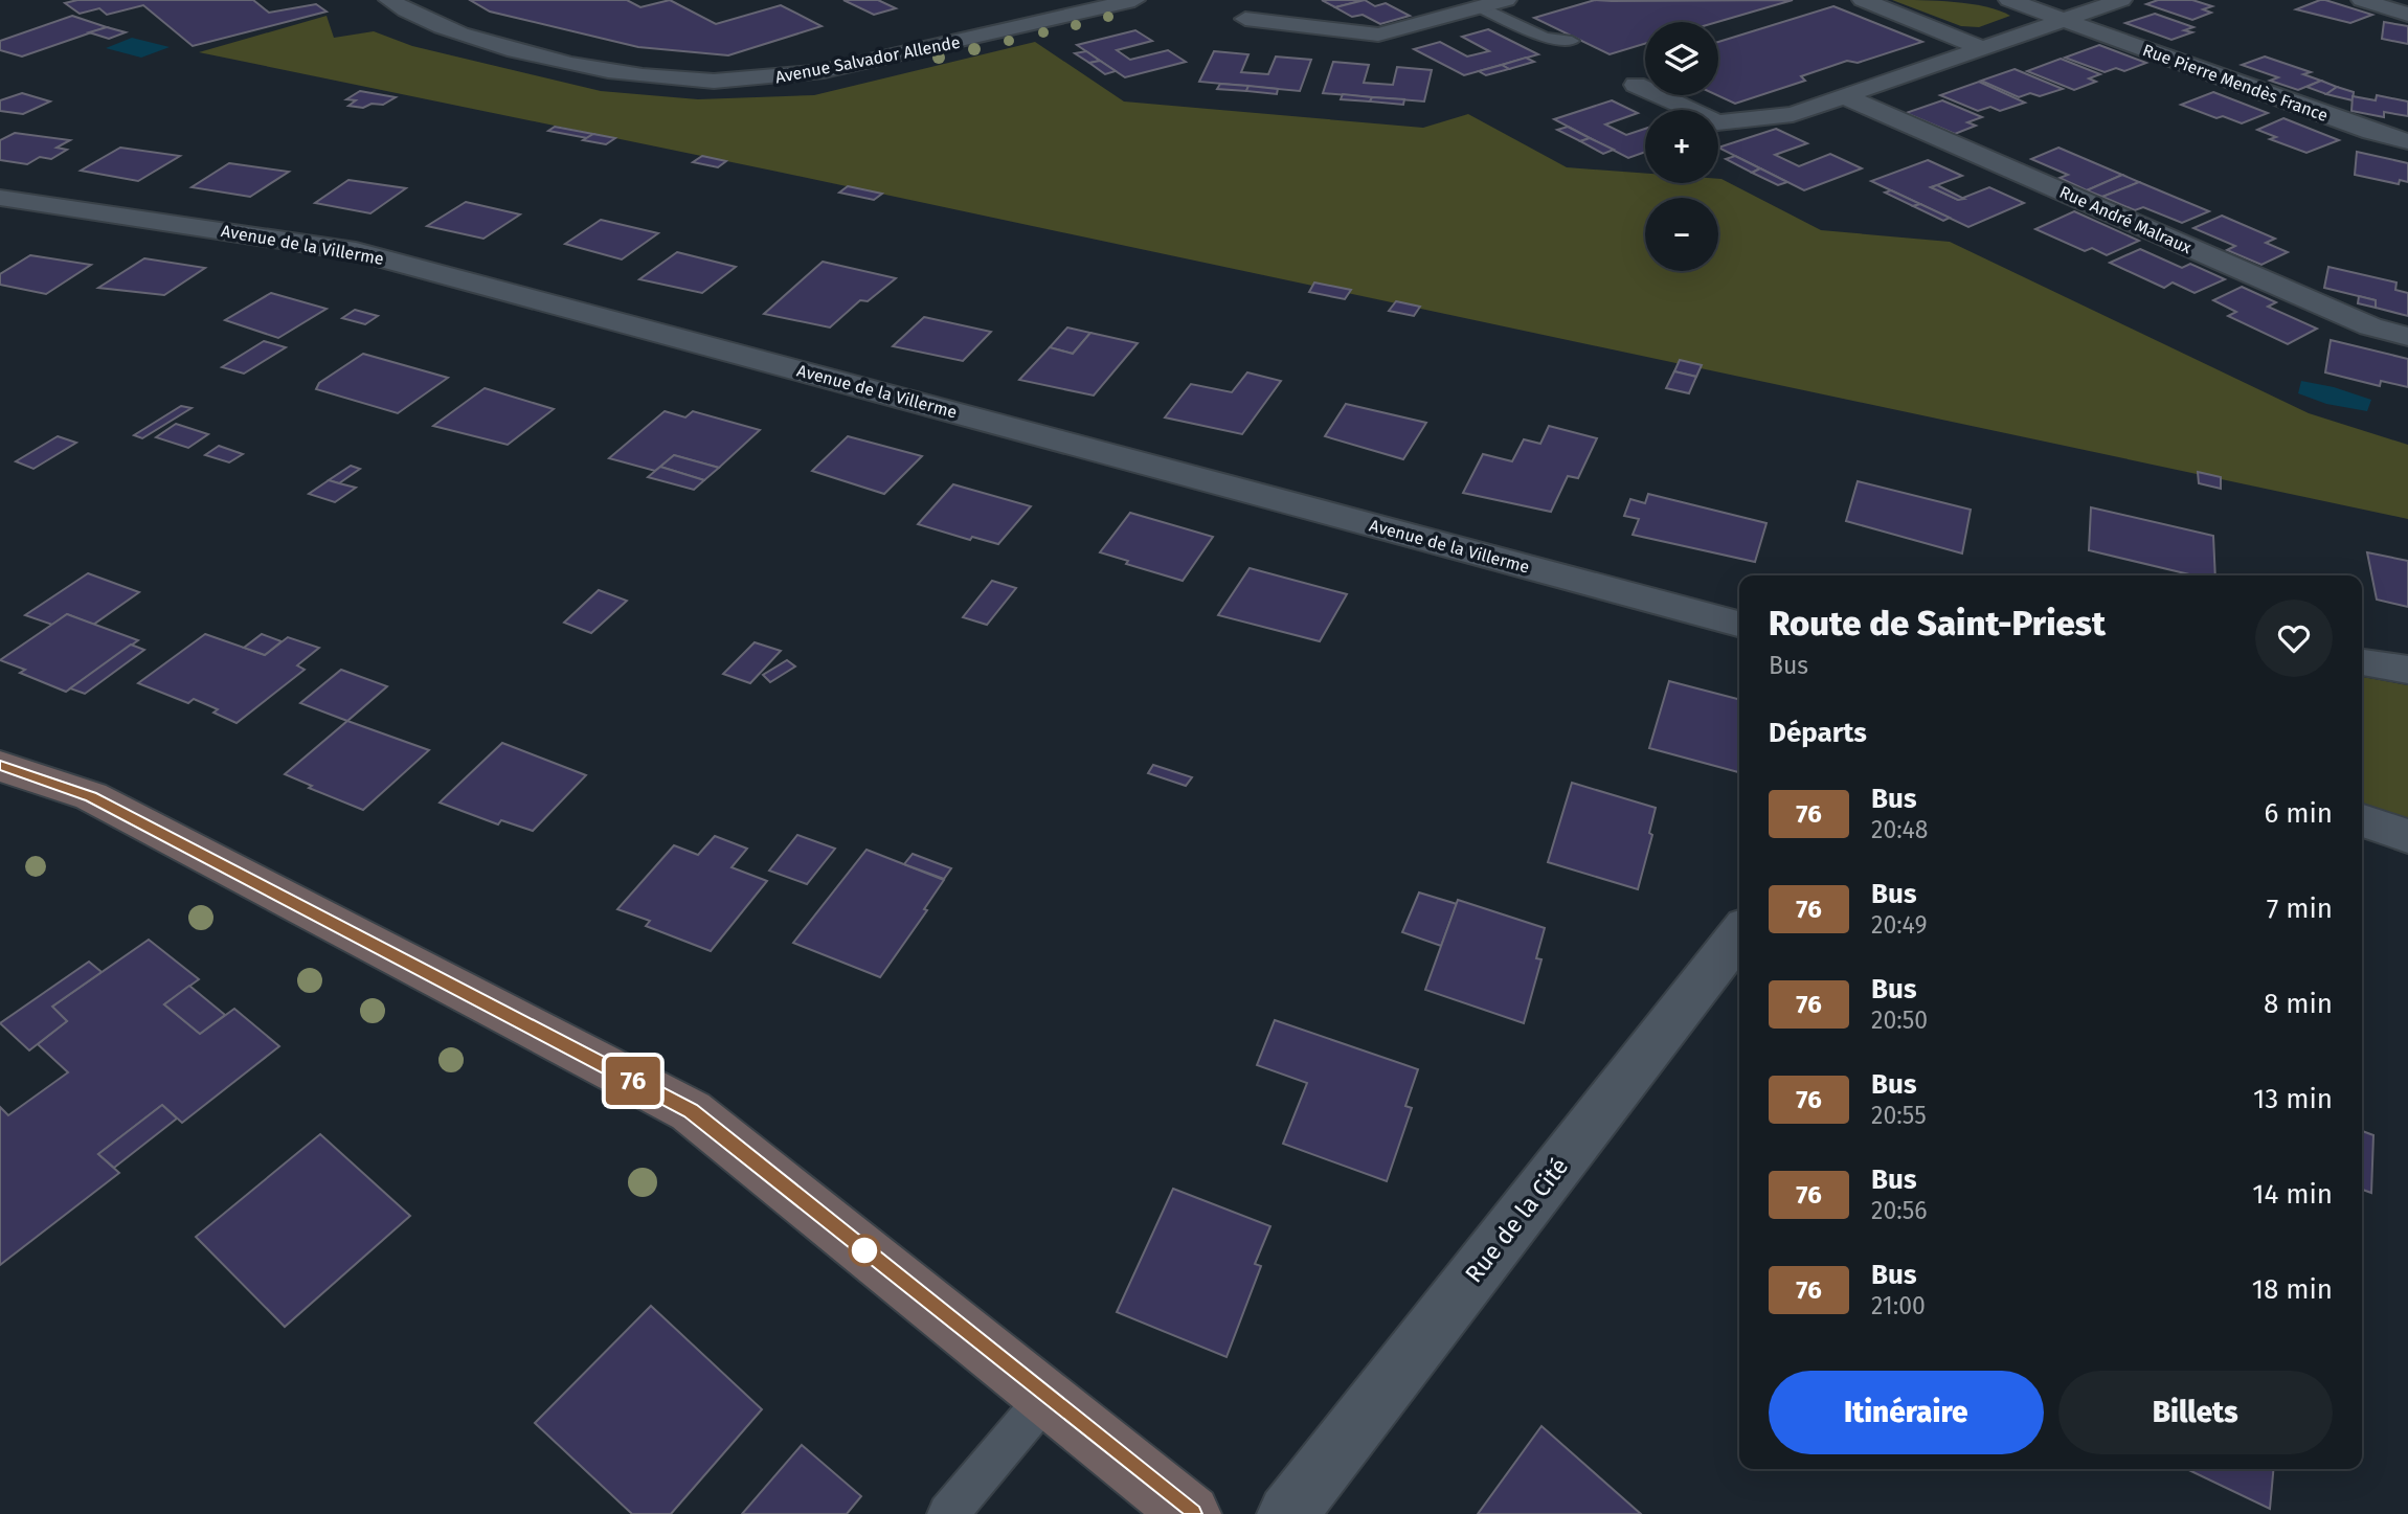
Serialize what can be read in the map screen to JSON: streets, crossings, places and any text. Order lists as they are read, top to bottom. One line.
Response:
{"streets":{"street":["Avenue Salvador Allende","Rue Pierre Mendès France","Rue André Malraux","Avenue de la Villerme","Rue de la Cité"]},"lines":["bus line 76"],"page":{"on_map":"76","map_buttons":["+","−"],"heading":[["Route de Saint-Priest","Bus"],"Départs"],"list":[{"mark":"76","name":"Bus","note":"20:48","value":"6 min"},{"mark":"76","name":"Bus","note":"20:49","value":"7 min"},{"mark":"76","name":"Bus","note":"20:50","value":"8 min"},{"mark":"76","name":"Bus","note":"20:55","value":"13 min"},{"mark":"76","name":"Bus","note":"20:56","value":"14 min"},{"mark":"76","name":"Bus","note":"21:00","value":"18 min"}],"buttons":["Itinéraire","Billets"]}}
